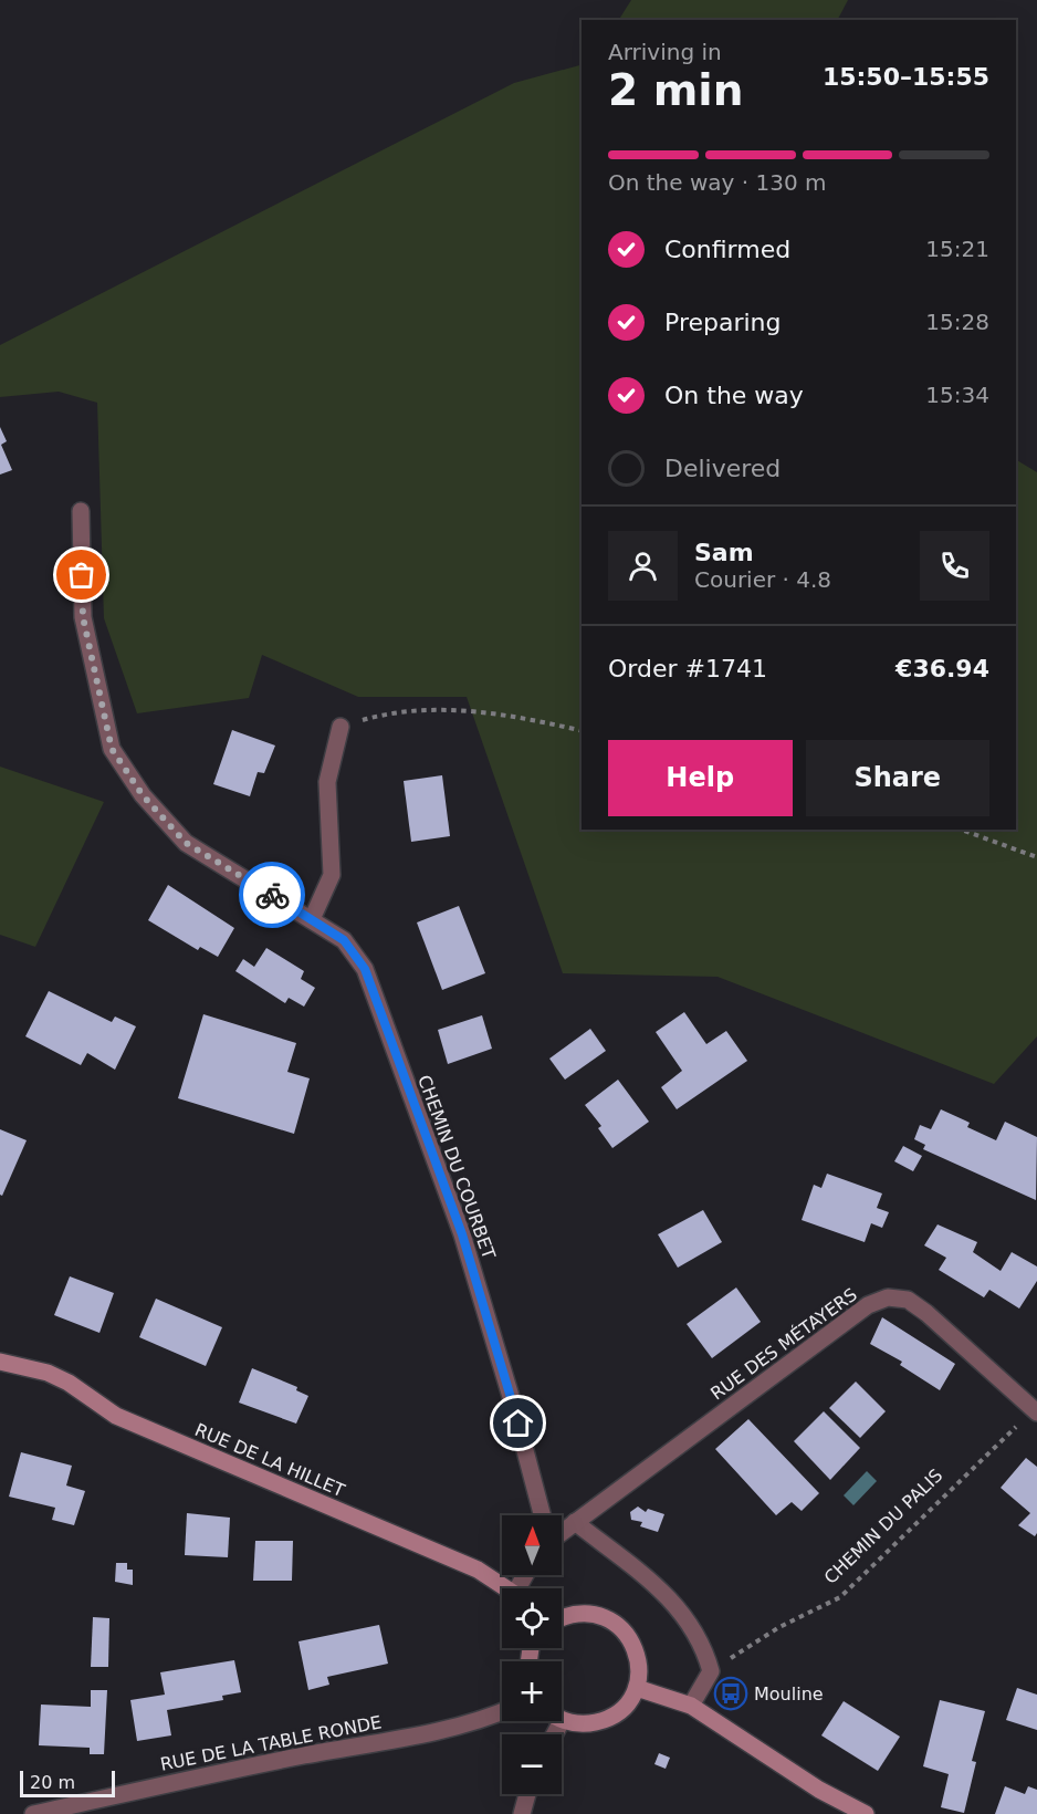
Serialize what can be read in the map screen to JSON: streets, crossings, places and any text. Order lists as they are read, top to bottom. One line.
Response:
{"streets":{"street":["CHEMIN DU COURBET","RUE DES MÉTAYERS","RUE DE LA HILLET","RUE DE LA TABLE RONDE"],"path":["CHEMIN DU PALIS"]},"crossings":[["RUE DES MÉTAYERS","CHEMIN DU PALIS"]],"places":{"bus stop":["Mouline"]},"scale_bar":"20 m","north":"top","page":{"heading":["2 min","Arriving in","15:50–15:55"],"panel":["Sam","Courier · 4.8","Order #1741","€36.94"],"bar":"On the way · 130 m","list":[["Confirmed","15:21"],["Preparing","15:28"],["On the way","15:34"],"Delivered"],"buttons":["Help","Share"],"map_buttons":["+","−"],"scale":"20 m"}}
